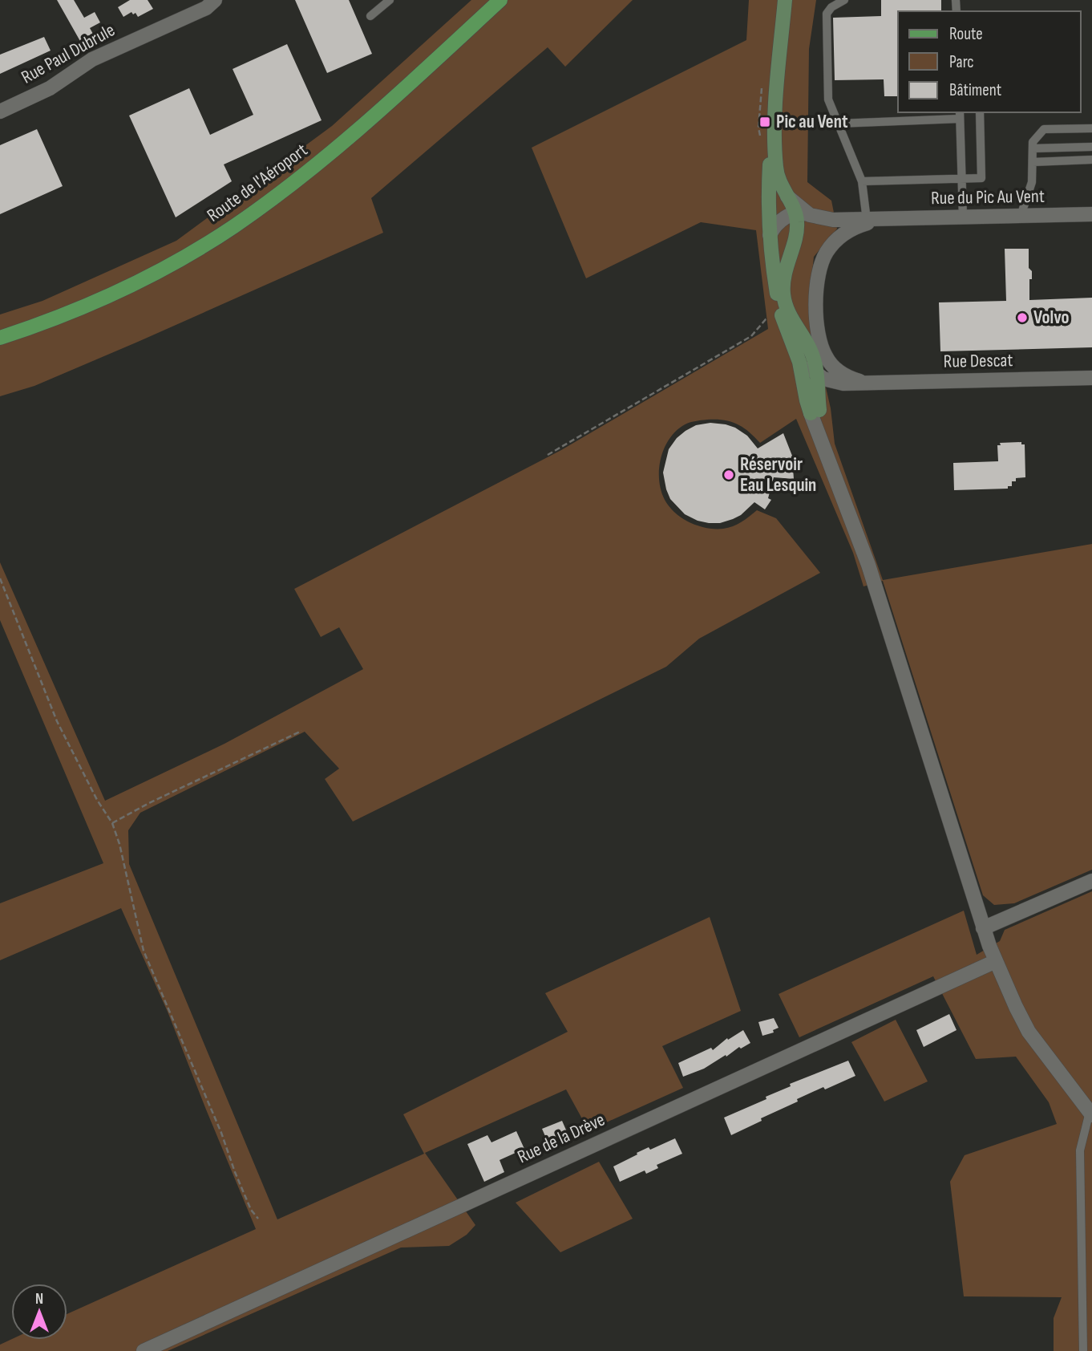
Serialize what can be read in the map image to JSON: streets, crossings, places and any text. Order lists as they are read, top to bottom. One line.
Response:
{"streets":{"main road":["Route de l'Aéroport"],"street":["Rue Paul Dubrule","Rue du Pic Au Vent","Rue Descat","Rue de la Drève"]},"crossings":[["Rue du Pic Au Vent","Rue Descat"]],"places":{"transit":["Pic au Vent"],"other":["Volvo","Réservoir Eau Lesquin"]},"legend":["Route","Parc","Bâtiment"],"north":"top"}
